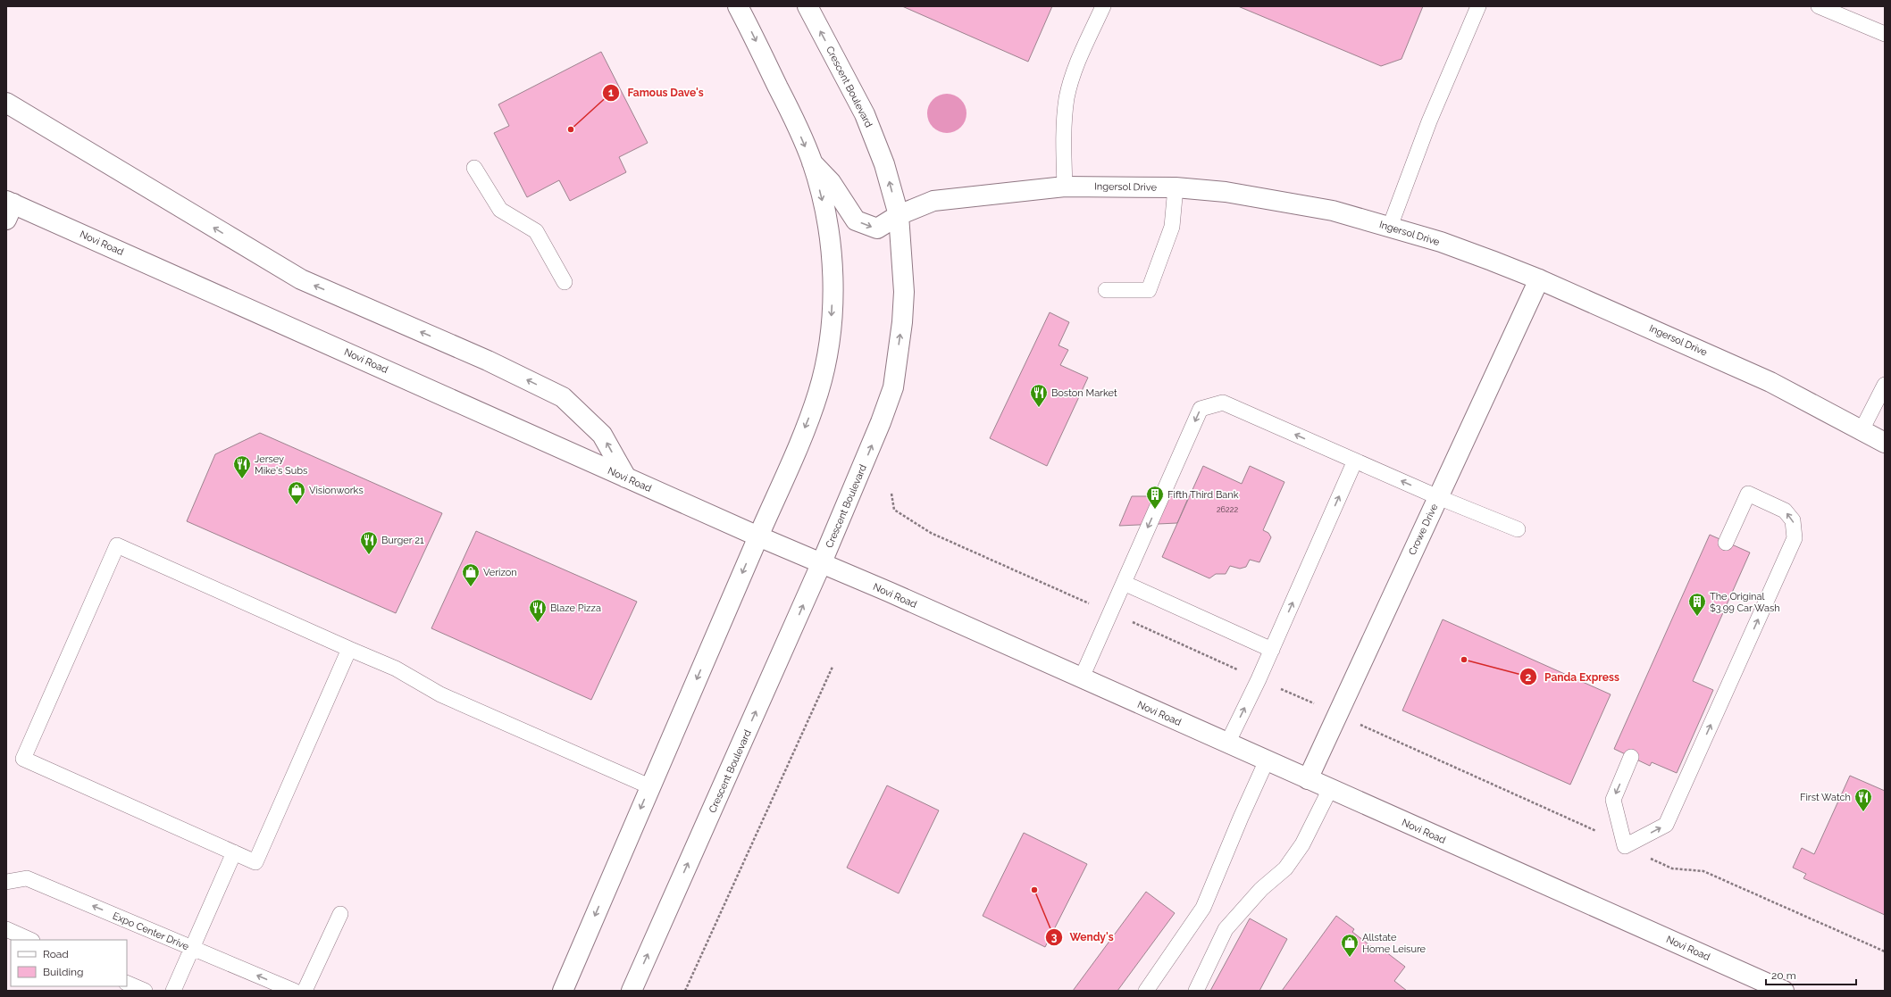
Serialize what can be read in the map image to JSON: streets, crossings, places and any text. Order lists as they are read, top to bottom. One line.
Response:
{"streets":{"main road":["Crescent Boulevard","Ingersol Drive","Novi Road","Crowe Drive"],"lane":["Expo Center Drive"]},"crossings":[["Crescent Boulevard","Ingersol Drive"],["Crescent Boulevard","Novi Road"],["Ingersol Drive","Crowe Drive"],["Novi Road","Crowe Drive"]],"one_way":["Expo Center Drive"],"places":{"other":["Famous Dave's","Panda Express","Wendy's"],"restaurant":["Boston Market","Jersey Mike's Subs","Burger 21","Blaze Pizza","First Watch"],"shop":["Visionworks","Verizon","Allstate Home Leisure"],"building":["Fifth Third Bank","The Original $3.99 Car Wash"]},"house_numbers":["26222"],"legend":["Road","Building"],"scale_bar":"20 m"}
